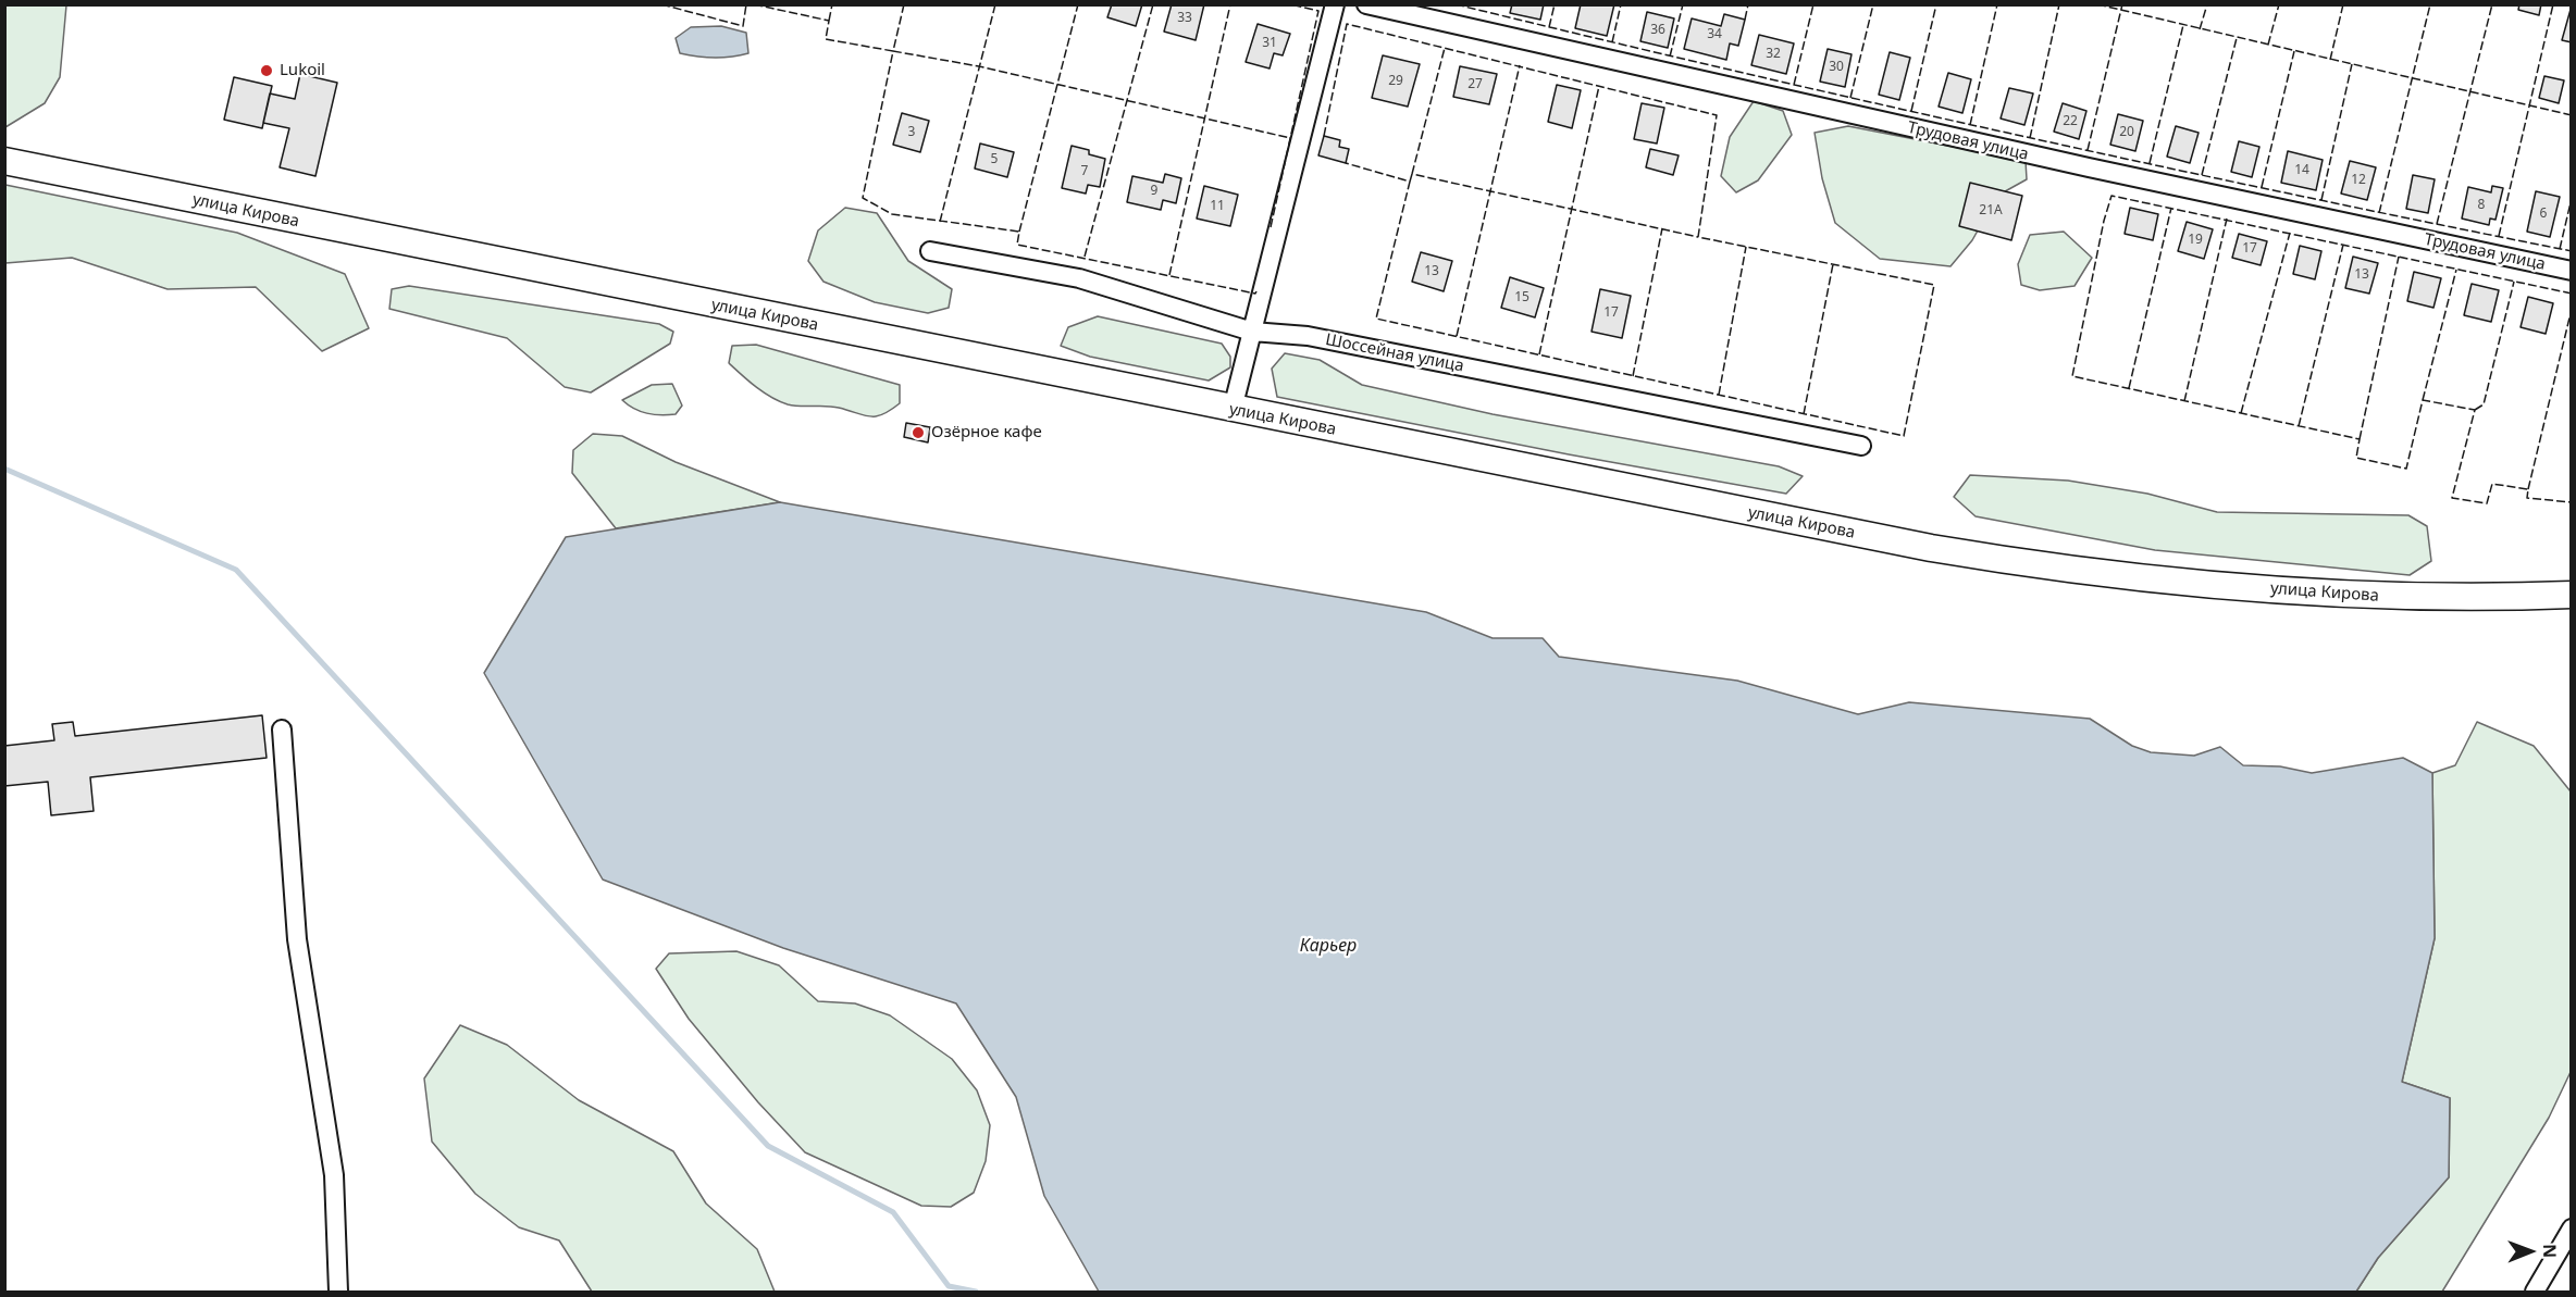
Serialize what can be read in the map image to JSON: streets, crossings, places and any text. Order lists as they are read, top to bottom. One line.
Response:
{"streets":{"main road":["улица Кирова"],"street":["Трудовая улица","Шоссейная улица"]},"water":["Карьер"],"places":["Lukoil","Озёрное кафе"],"house_numbers":["33","36","34","31","32","30","29","27","22","3","20","5","14","7","12","9","8","11","21А","6","19","17","13","13","15","17"],"north":"right"}
